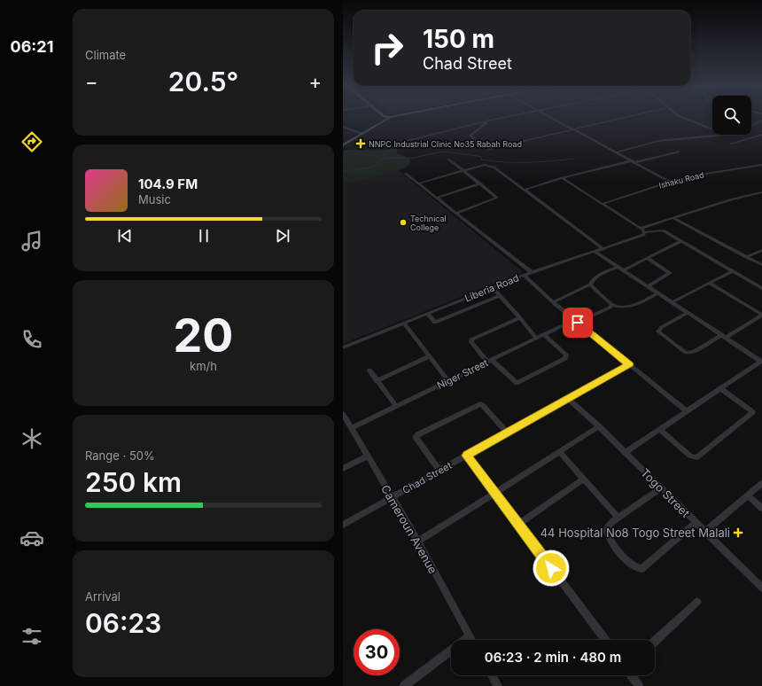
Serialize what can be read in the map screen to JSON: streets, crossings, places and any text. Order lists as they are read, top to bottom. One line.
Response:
{"streets":{"street":["Ishaku Road","Liberia Road","Niger Street","Chad Street","Togo Street","Cameroun Avenue"]},"crossings":[["Niger Street","Cameroun Avenue"],["Chad Street","Togo Street"],["Chad Street","Cameroun Avenue"]],"places":{"health":["NNPC Industrial Clinic No35 Rabah Road","44 Hospital No8 Togo Street Malali"],"other":["Technical College"]},"page":{"tabs":"06:21","tile":["Climate",["20","km/h"],["Range · 50%","250 km"],["Arrival","06:23"]],"turn":["150 m","Chad Street"],"heat":["−","20.5°","+"],"song":["104.9 FM","Music"],"limit":"30","trip":"06:23 · 2 min · 480 m"}}
